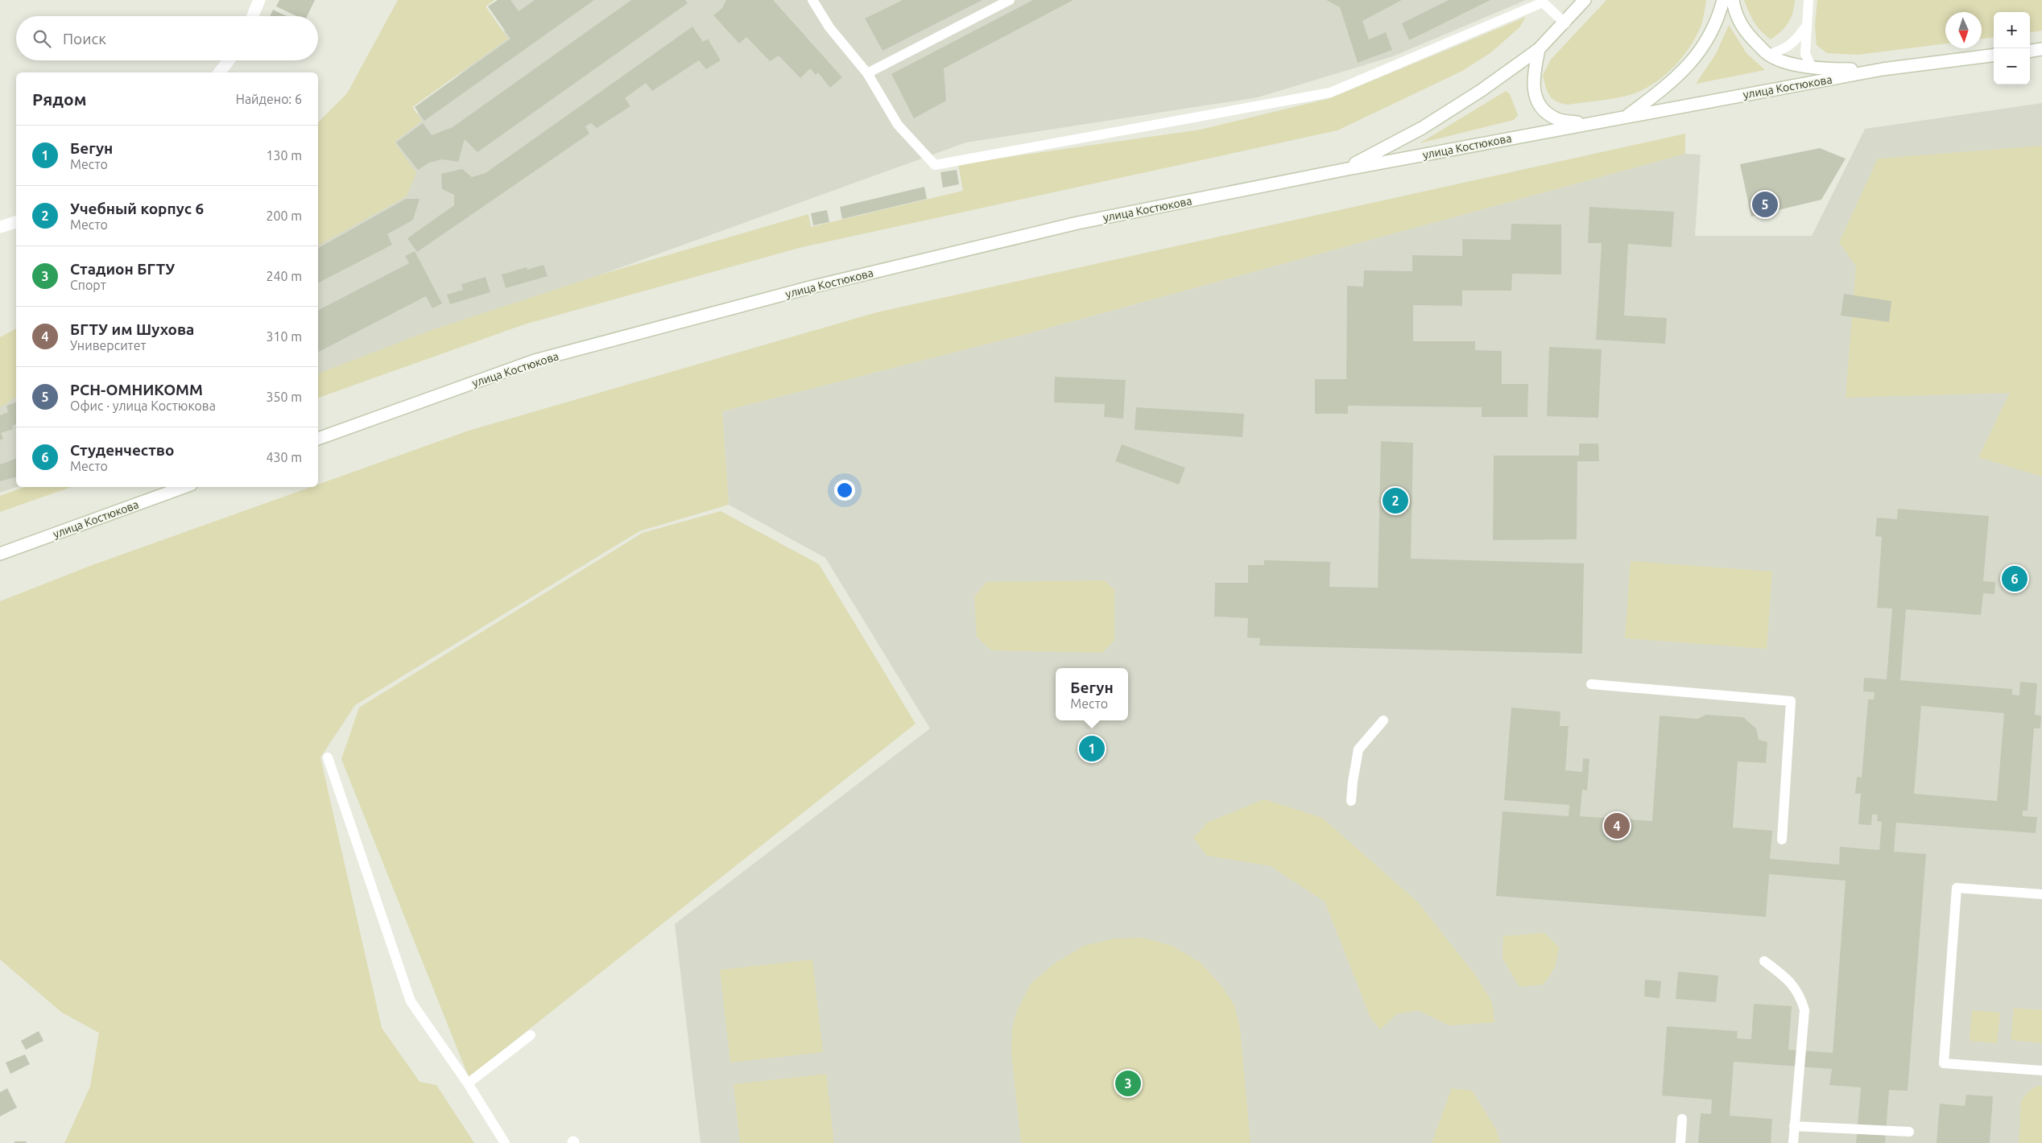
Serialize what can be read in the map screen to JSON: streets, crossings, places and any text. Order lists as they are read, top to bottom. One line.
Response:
{"streets":{"main road":["улица Костюкова"]},"north":"bottom","page":{"map_buttons":["+","−"],"search":"Поиск","heading":["Рядом","Найдено: 6"],"list":[{"mark":"1","name":"Бегун","note":"Место","value":"130 m"},{"mark":"2","name":"Учебный корпус 6","note":"Место","value":"200 m"},{"mark":"3","name":"Стадион БГТУ","note":"Спорт","value":"240 m"},{"mark":"4","name":"БГТУ им Шухова","note":"Университет","value":"310 m"},{"mark":"5","name":"РСН-ОМНИКОММ","note":"Офис · улица Костюкова","value":"350 m"},{"mark":"6","name":"Студенчество","note":"Место","value":"430 m"}],"pins":["5","2","6","1","4","3"],"popup":["Бегун","Место"]}}
